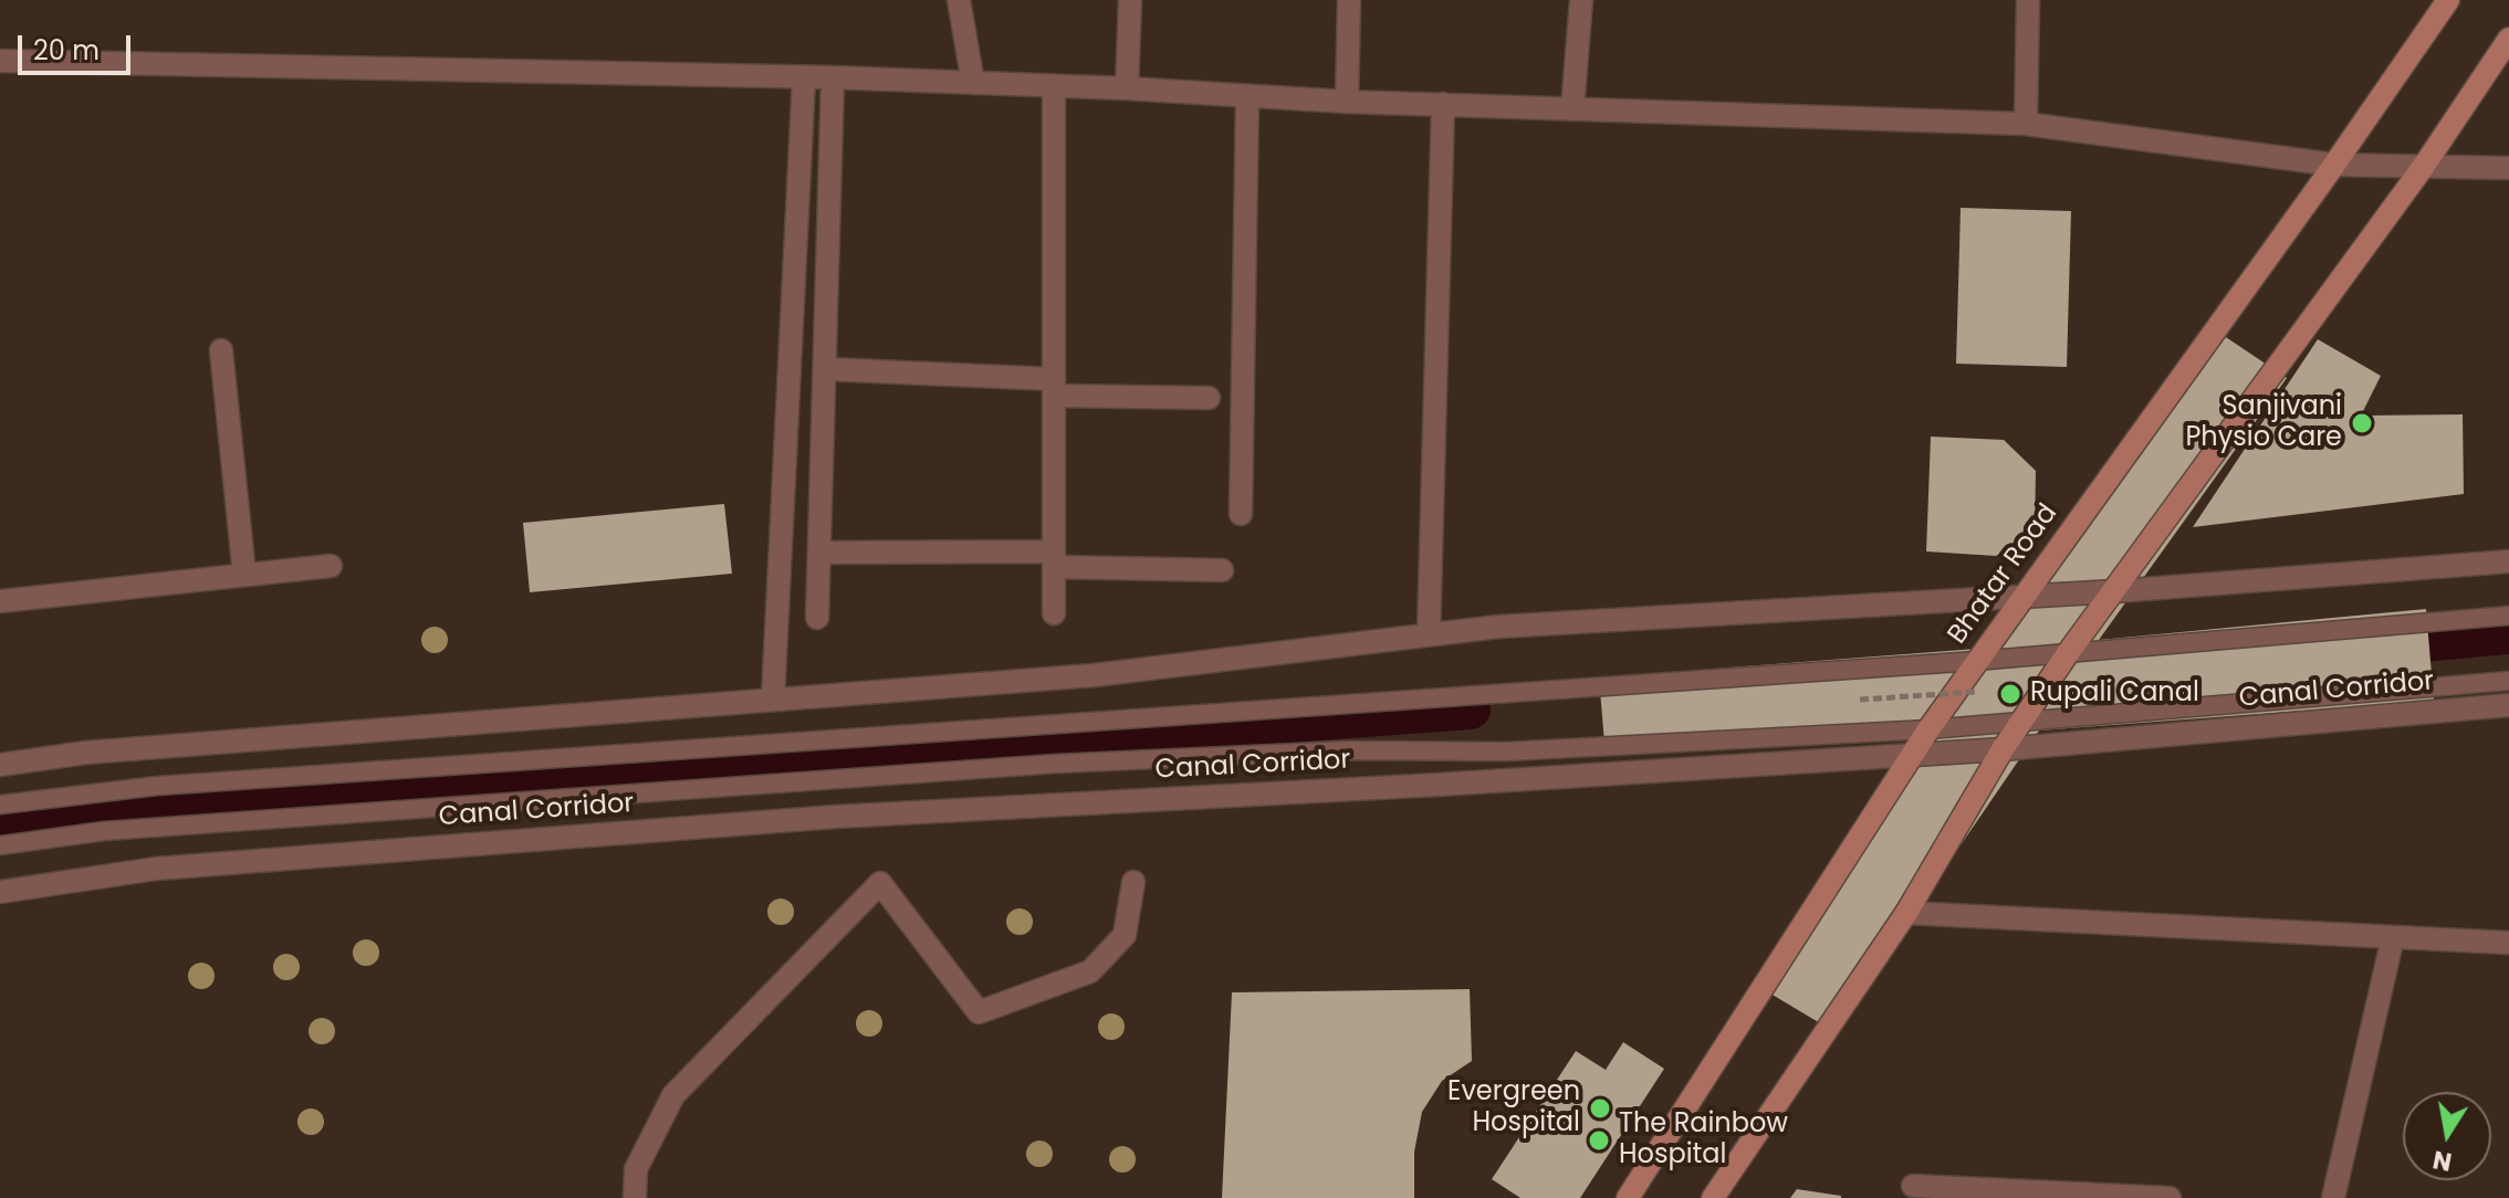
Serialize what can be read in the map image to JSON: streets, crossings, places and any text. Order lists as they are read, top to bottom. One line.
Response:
{"streets":{"main road":["Bhatar Road"],"street":["Canal Corridor"]},"crossings":[["Bhatar Road","Canal Corridor"]],"places":["Sanjivani Physio Care","Rupali Canal","Evergreen Hospital","The Rainbow Hospital"],"scale_bar":"20 m","north":"bottom"}
